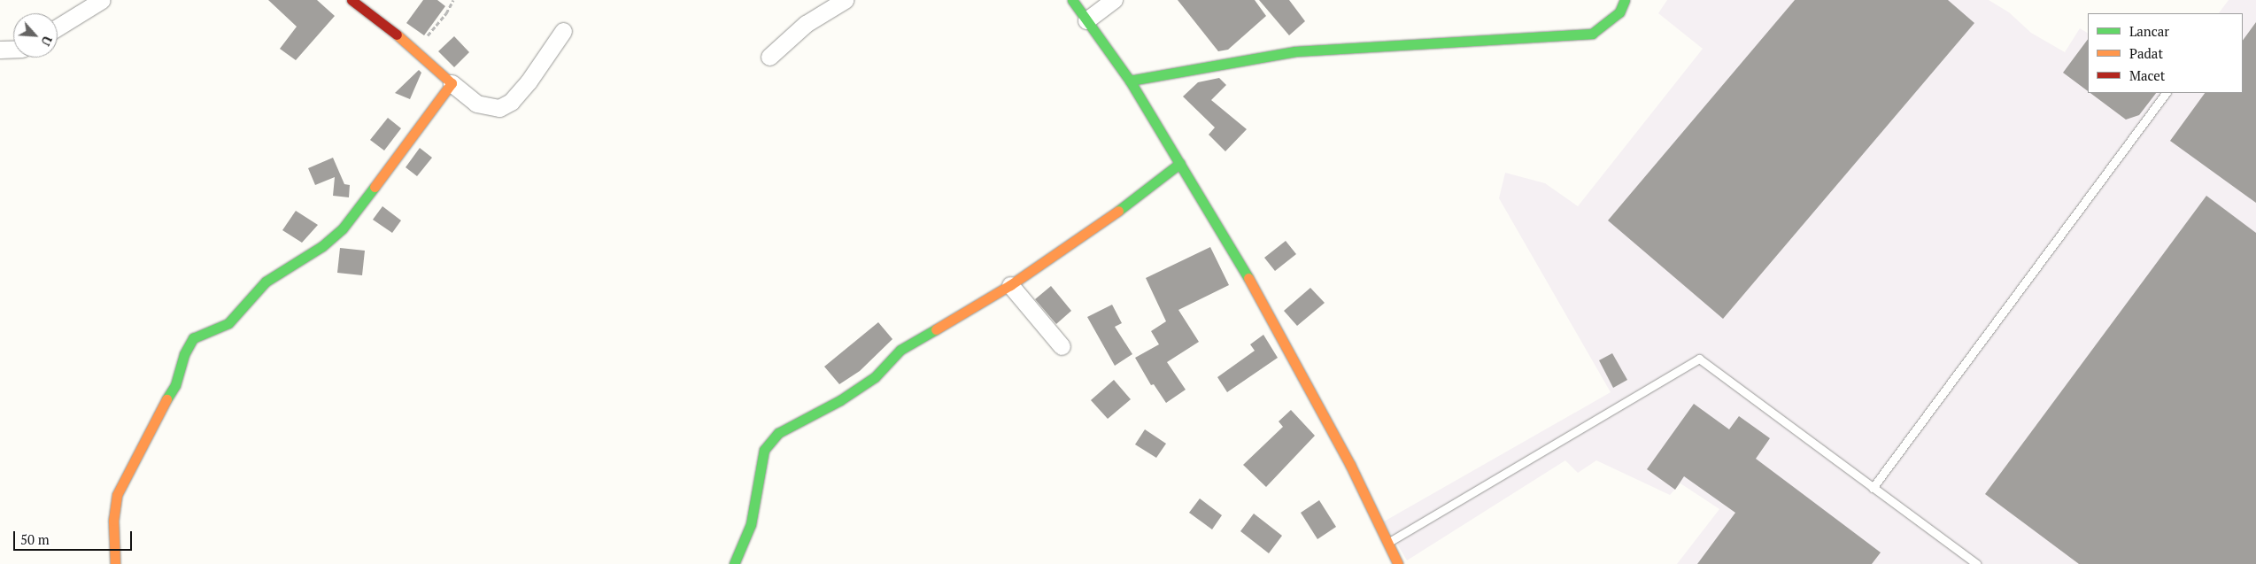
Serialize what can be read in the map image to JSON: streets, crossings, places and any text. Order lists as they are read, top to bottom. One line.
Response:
{"legend":["Lancar","Padat","Macet"],"scale_bar":"50 m","north":"bottom right"}
